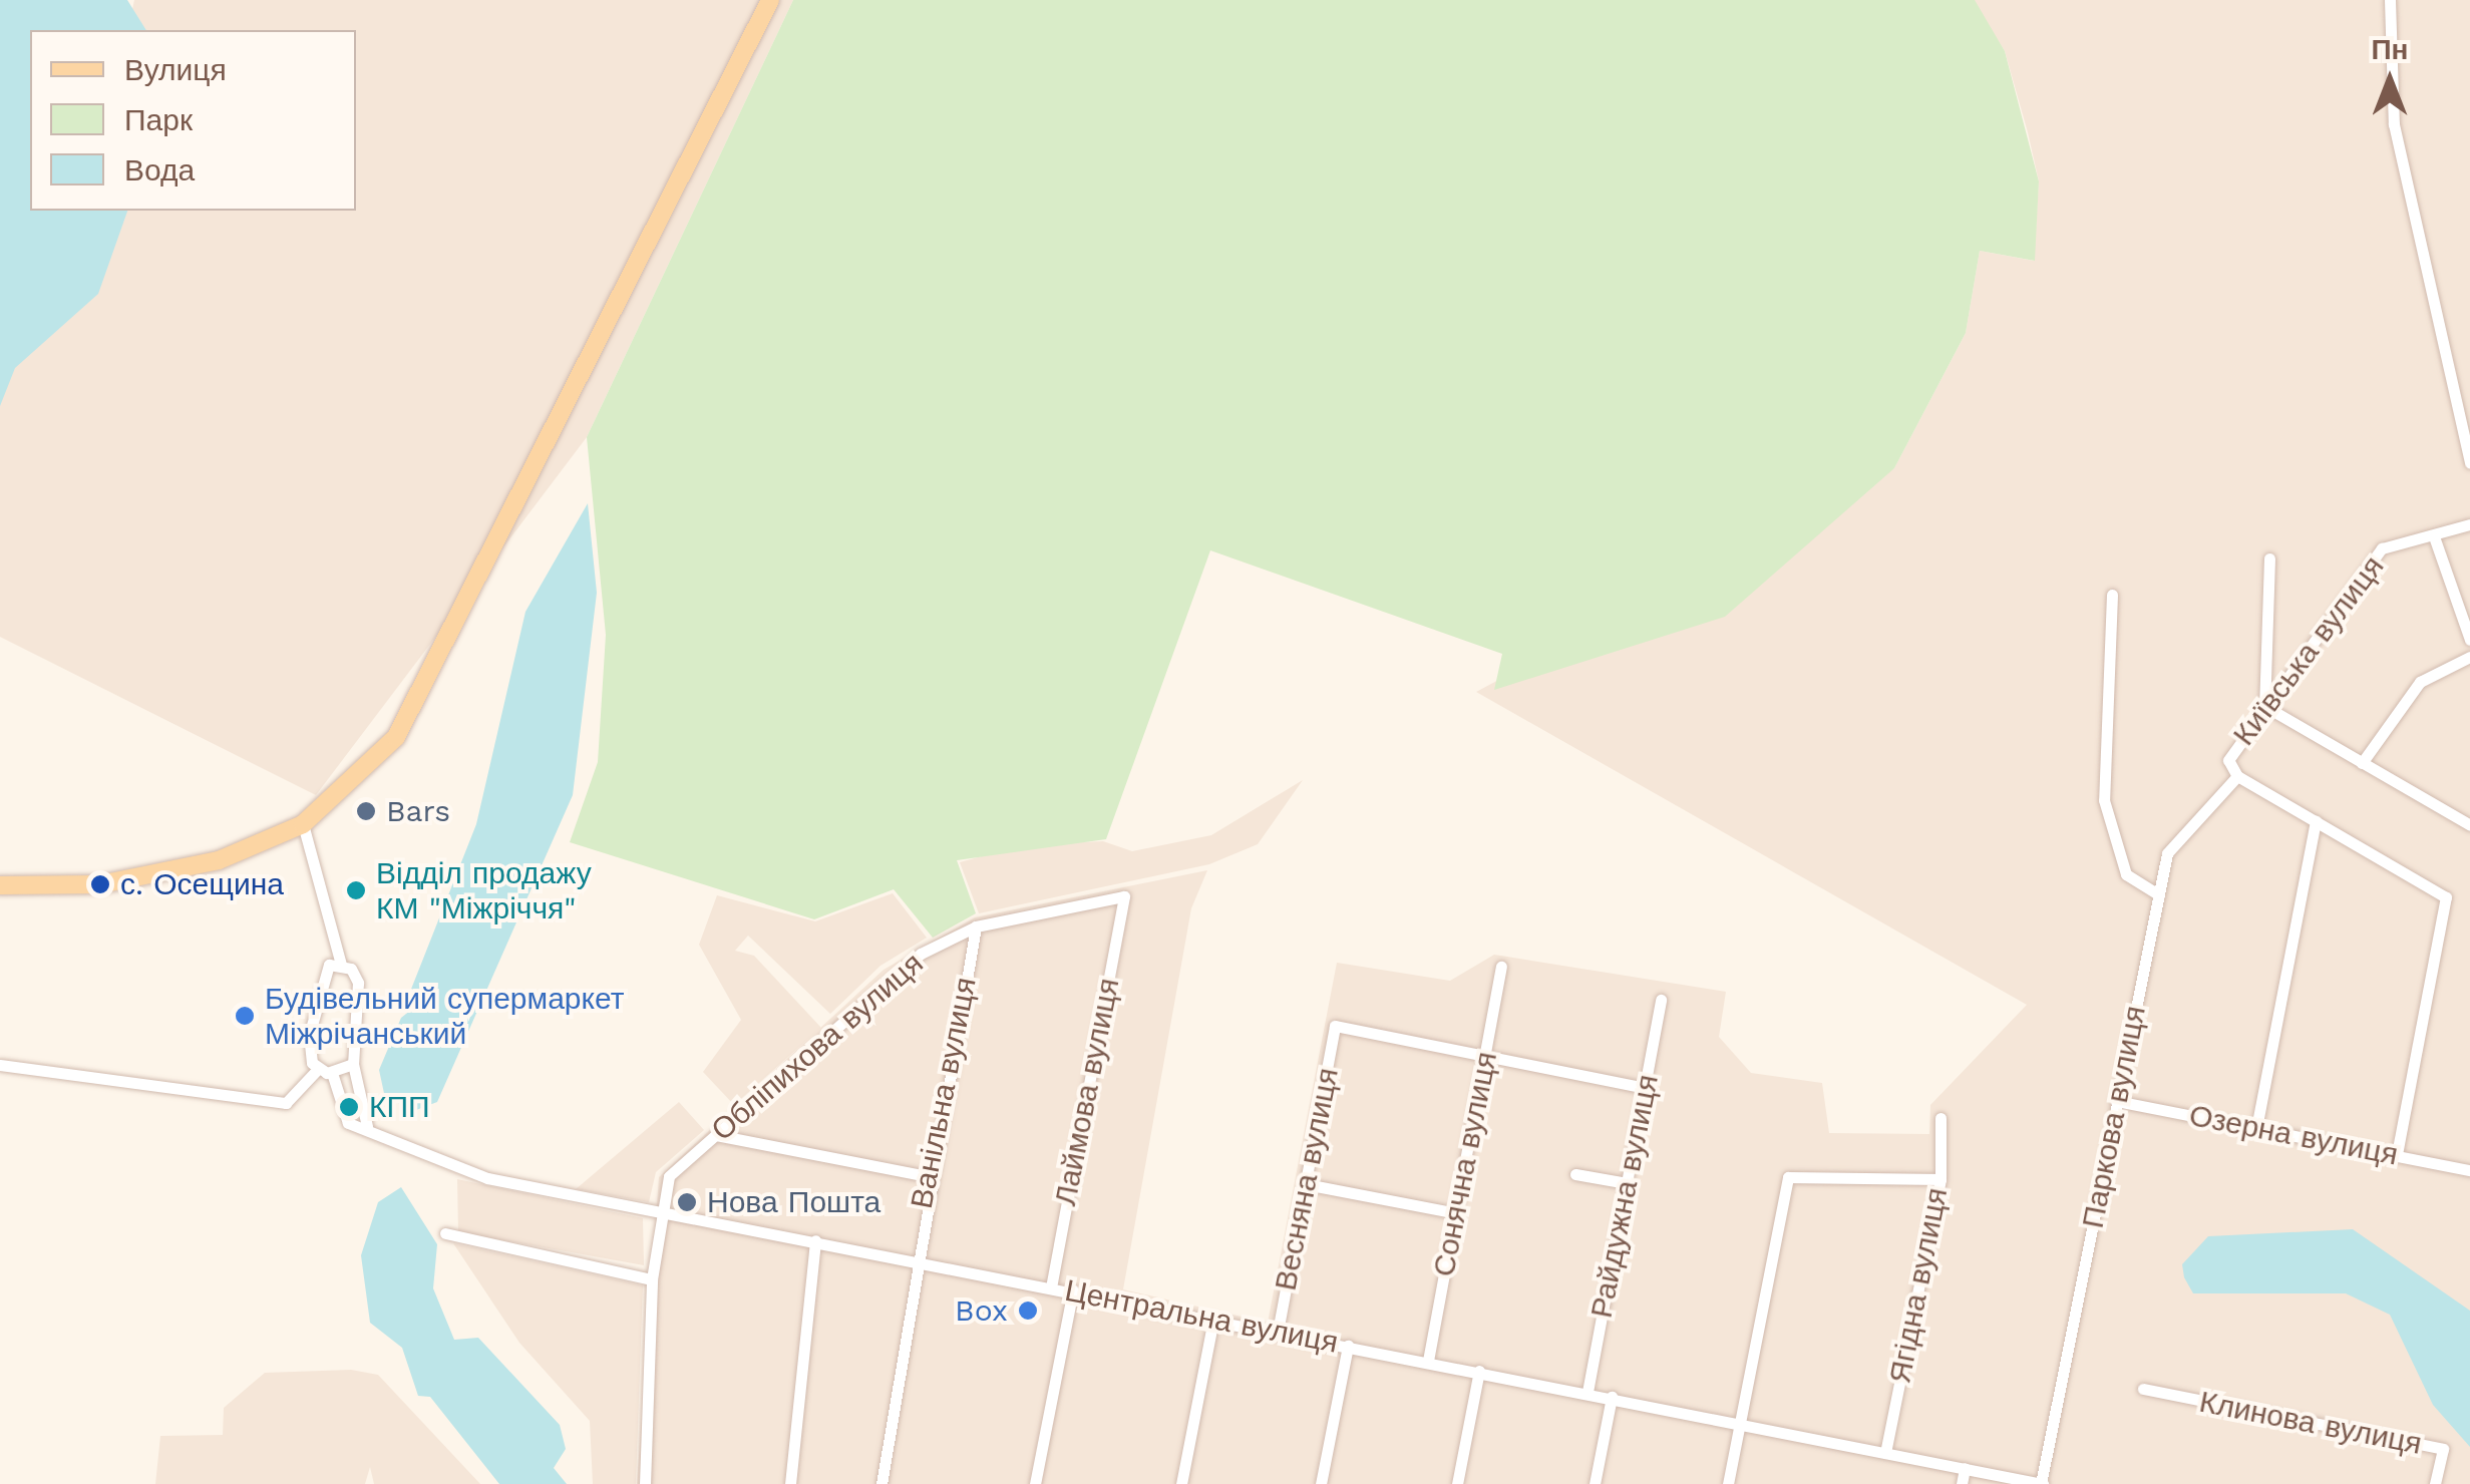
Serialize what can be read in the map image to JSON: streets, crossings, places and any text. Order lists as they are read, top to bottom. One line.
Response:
{"streets":{"street":["Київська вулиця","Обліпихова вулиця","Лаймова вулиця","Ванільна вулиця","Паркова вулиця","Озерна вулиця","Сонячна вулиця","Весняна вулиця","Райдужна вулиця","Ягідна вулиця","Центральна вулиця","Клинова вулиця"]},"crossings":[["Київська вулиця","Паркова вулиця"],["Обліпихова вулиця","Лаймова вулиця"],["Обліпихова вулиця","Ванільна вулиця"],["Обліпихова вулиця","Центральна вулиця"],["Лаймова вулиця","Центральна вулиця"],["Ванільна вулиця","Центральна вулиця"],["Паркова вулиця","Озерна вулиця"],["Паркова вулиця","Центральна вулиця"],["Сонячна вулиця","Весняна вулиця"],["Сонячна вулиця","Центральна вулиця"],["Весняна вулиця","Центральна вулиця"],["Райдужна вулиця","Центральна вулиця"],["Ягідна вулиця","Центральна вулиця"]],"places":["Bars","с. Осещина","Відділ продажу КМ \"Міжріччя\"","Будівельний супермаркет Міжрічанський","КПП","Нова Пошта","Box"],"legend":["Вулиця","Парк","Вода"],"north":"top"}
